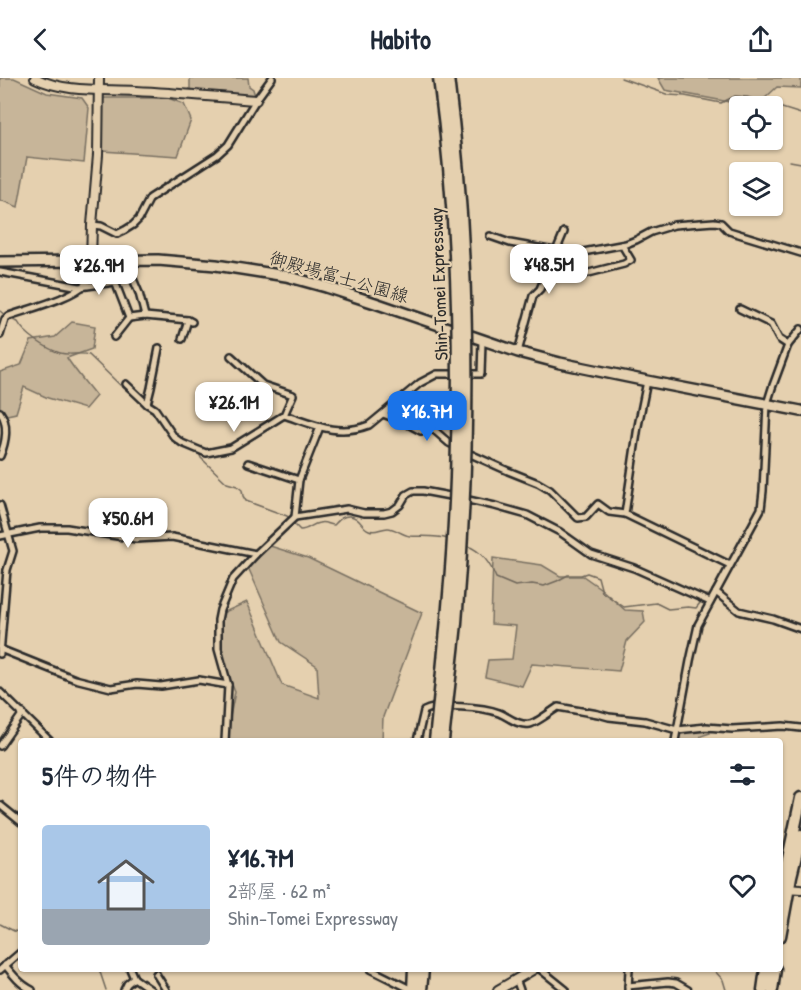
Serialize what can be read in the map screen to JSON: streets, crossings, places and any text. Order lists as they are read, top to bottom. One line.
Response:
{"streets":{"highway":["Shin-Tomei Expressway"],"main road":["御殿場富士公園線"]},"page":{"header":"Habito","price":["¥48.5M","¥26.9M","¥26.1M","¥16.7M","¥50.6M"],"heading":"5件の物件","list":[{"name":"¥16.7M","note":"2部屋 · 62 m² · Shin-Tomei Expressway"}]}}
